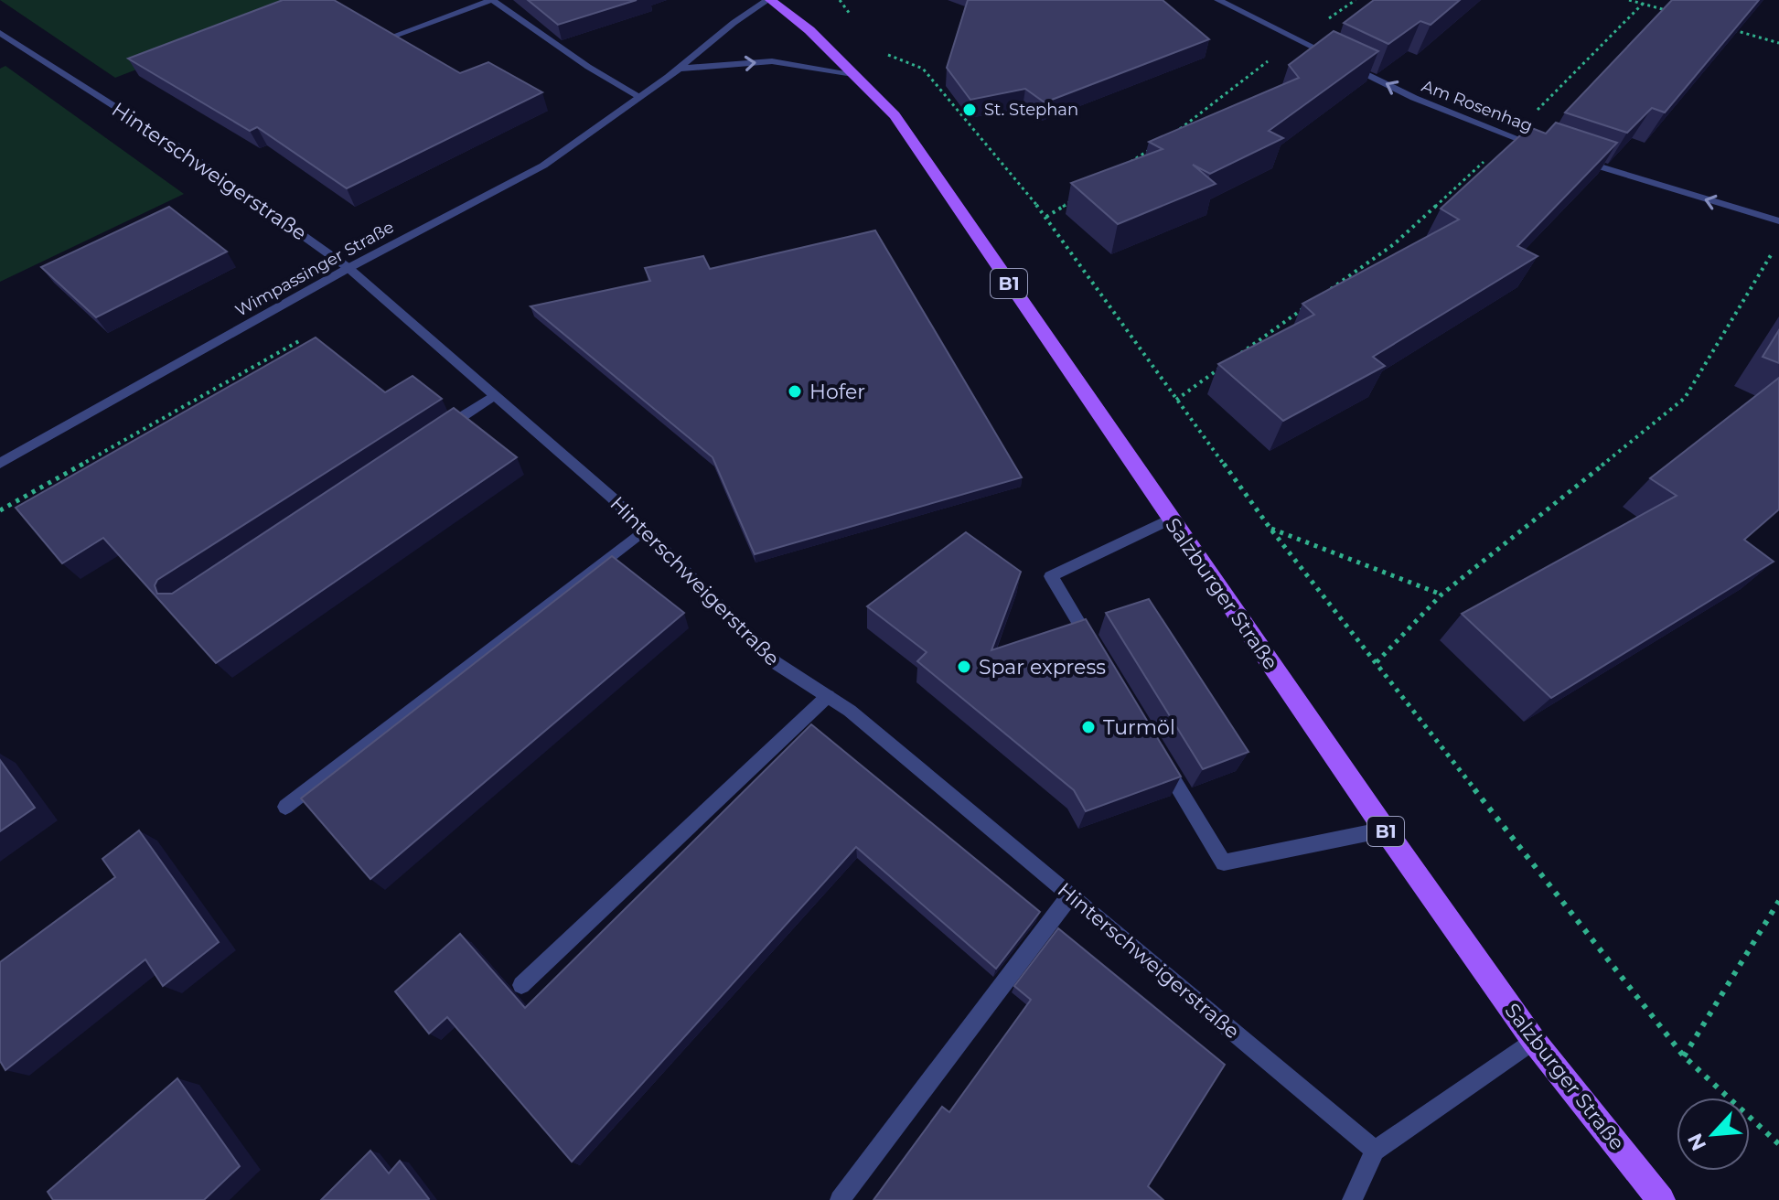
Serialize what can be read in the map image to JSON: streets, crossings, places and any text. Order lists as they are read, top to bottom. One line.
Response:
{"streets":{"main road":["B1","Salzburger Straße"],"street":["Am Rosenhag","Hinterschweigerstraße","Wimpassinger Straße"]},"crossings":[["Hinterschweigerstraße","Wimpassinger Straße"],["Wimpassinger Straße","Salzburger Straße"]],"one_way":["Am Rosenhag"],"places":["St. Stephan","Hofer","Spar express","Turmöl"],"north":"bottom left"}
